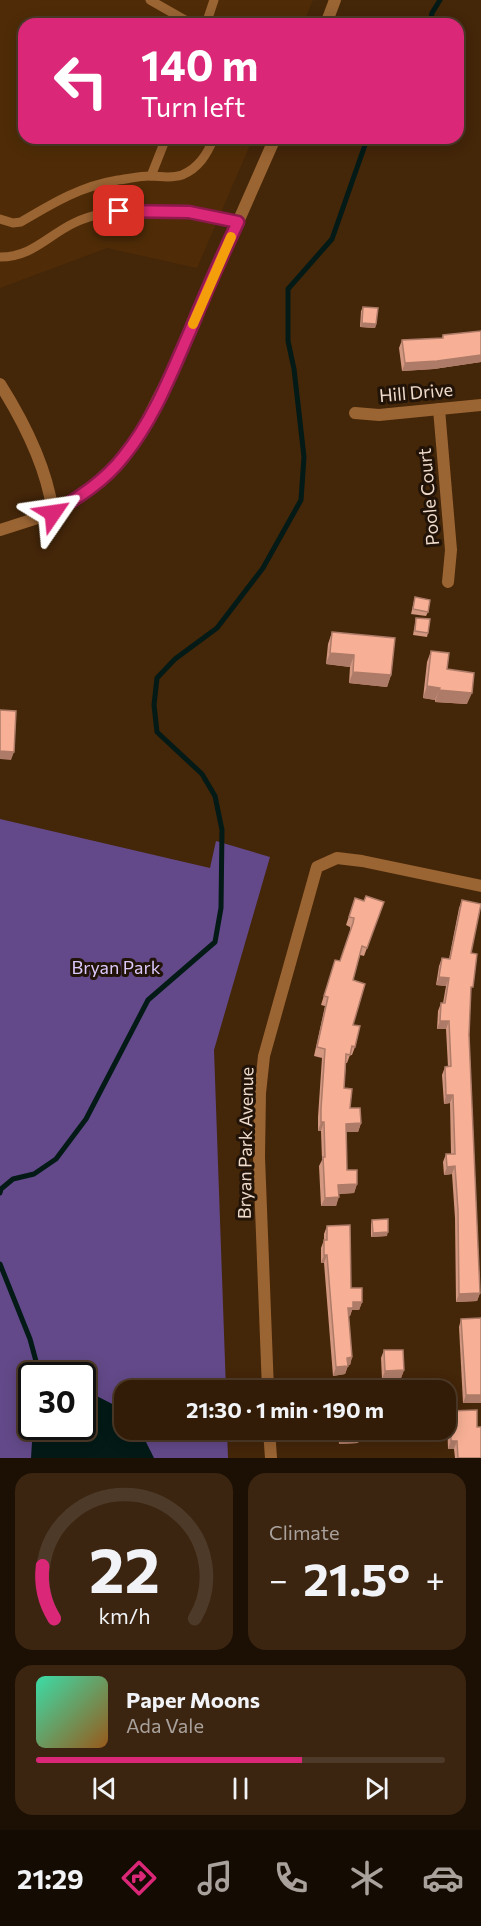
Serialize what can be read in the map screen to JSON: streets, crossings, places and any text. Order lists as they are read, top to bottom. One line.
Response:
{"streets":{"street":["Hill Drive","Poole Court","Bryan Park Avenue"]},"crossings":[["Hill Drive","Poole Court"]],"parks":["Bryan Park"],"page":{"turn":["140 m","Turn left"],"limit":"30","trip":"21:30 · 1 min · 190 m","tile":"Climate","heat":["−","21.5°","+"],"song":["Paper Moons","Ada Vale"],"tabs":"21:29","gauge":["22","km/h"]}}
